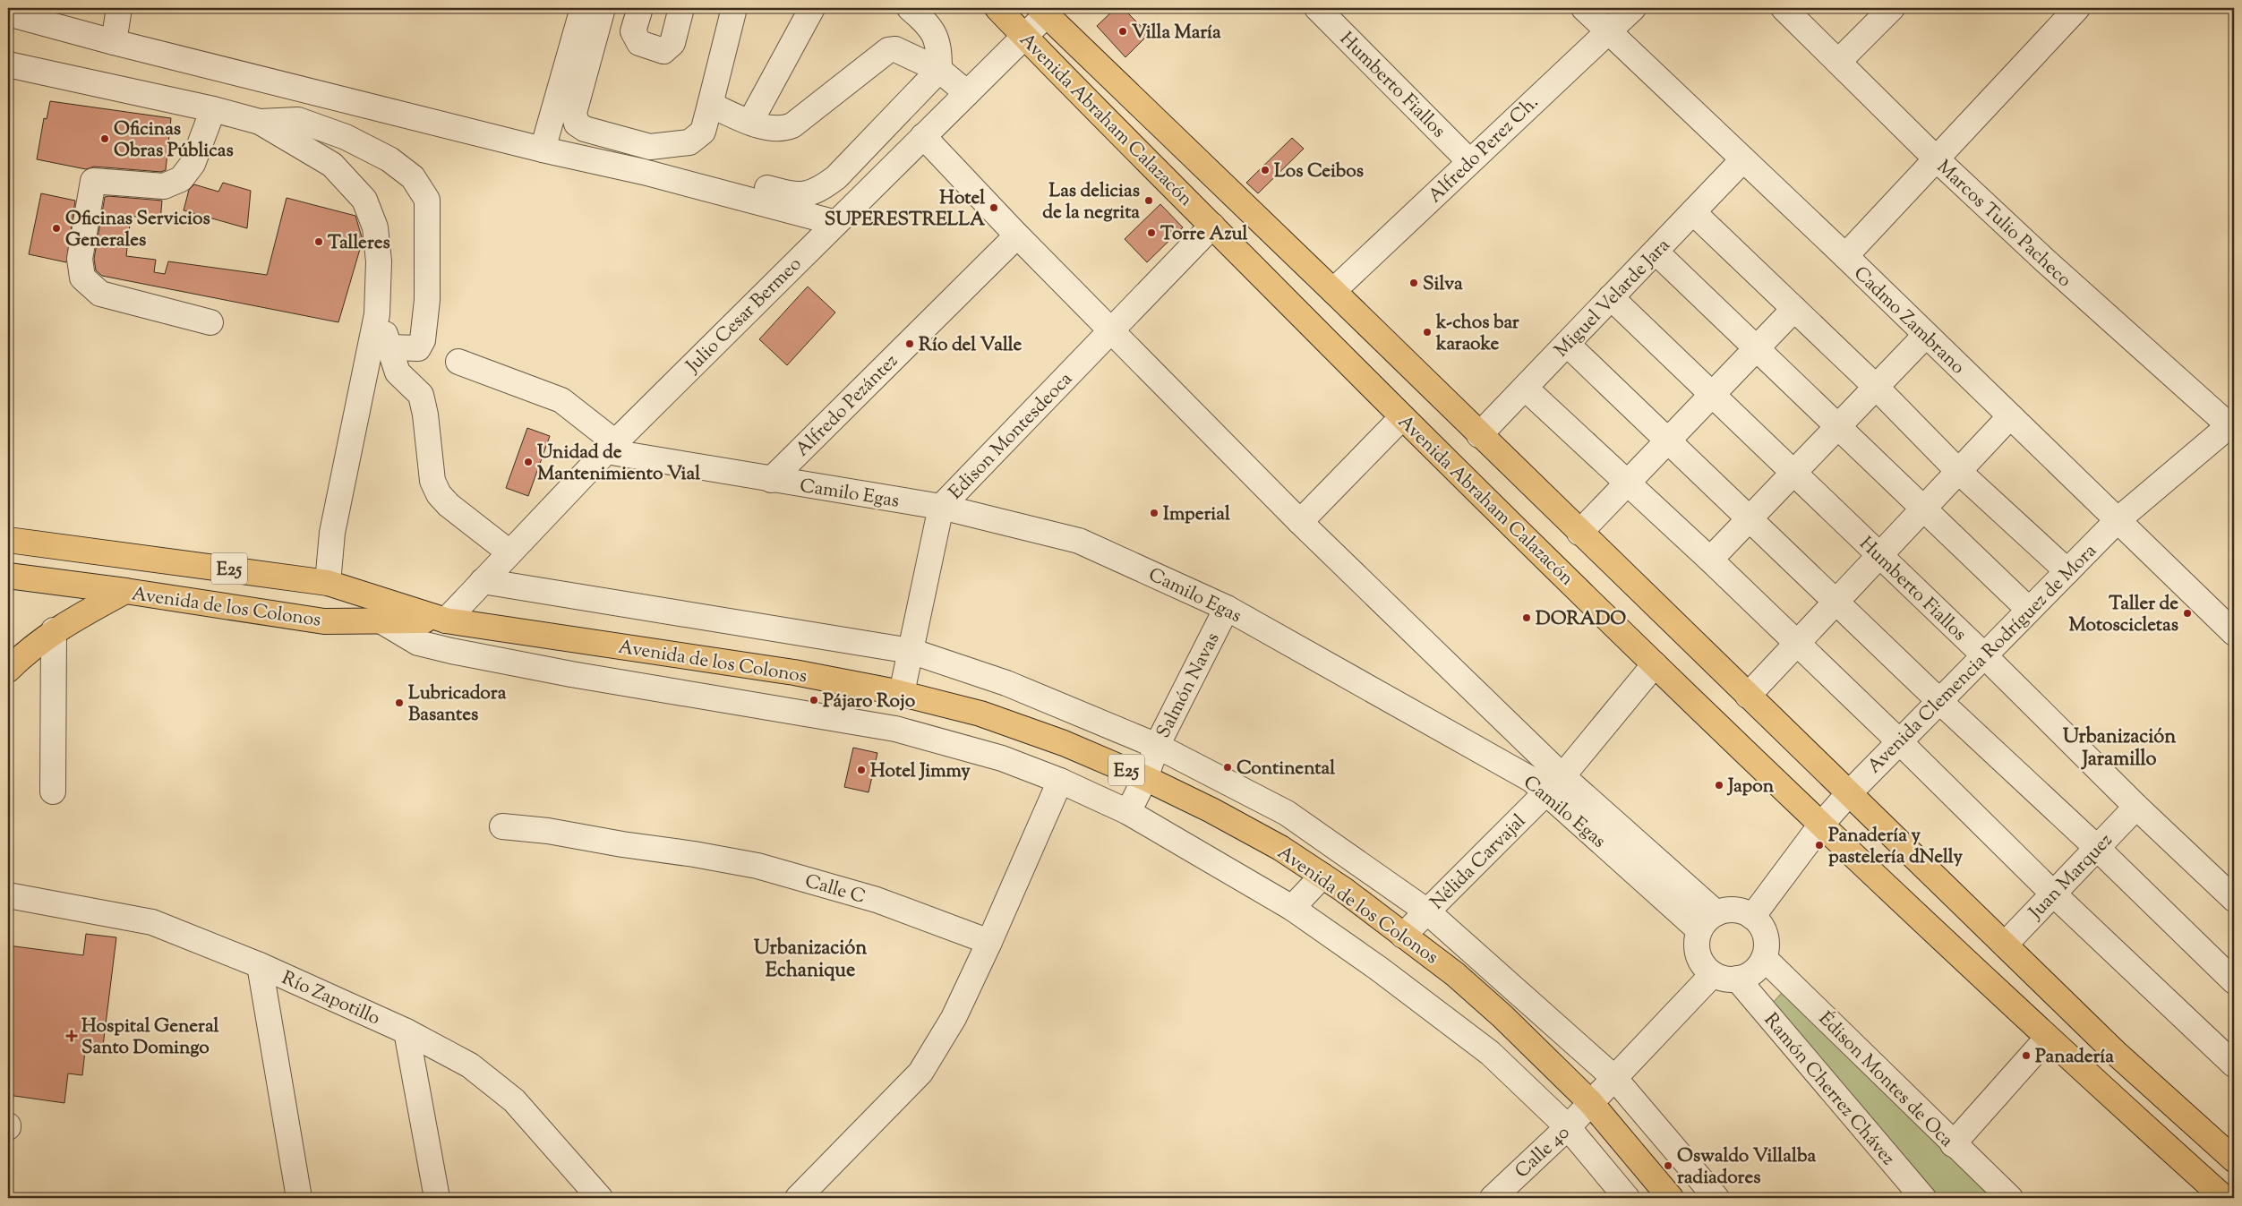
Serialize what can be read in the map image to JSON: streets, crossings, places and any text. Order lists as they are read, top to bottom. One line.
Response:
{"streets":{"main road":["Avenida Abraham Calazacón","E25","Avenida de los Colonos"],"street":["Humberto Fiallos","Alfredo Perez Ch.","Marcos Tulio Pacheco","Miguel Velarde Jara","Julio Cesar Bermeo","Cadmo Zambrano","Alfredo Pezántez","Edison Montesdeoca","Camilo Egas","Avenida Clemencia Rodríguez de Mora","Salmón Navas","Nélida Carvajal","Juan Marquez","Calle C","Río Zapotillo","Édison Montes de Oca","Ramón Cherrez Chávez","Calle 40"]},"crossings":[["Humberto Fiallos","Alfredo Perez Ch."],["Humberto Fiallos","Miguel Velarde Jara"],["Humberto Fiallos","Avenida Clemencia Rodríguez de Mora"],["Humberto Fiallos","Juan Marquez"],["Avenida Abraham Calazacón","Alfredo Perez Ch."],["Avenida Abraham Calazacón","Miguel Velarde Jara"],["Avenida Abraham Calazacón","Julio Cesar Bermeo"],["Avenida Abraham Calazacón","Edison Montesdeoca"],["Avenida Abraham Calazacón","Avenida Clemencia Rodríguez de Mora"],["Avenida Abraham Calazacón","Nélida Carvajal"],["Avenida Abraham Calazacón","Juan Marquez"],["Alfredo Perez Ch.","Cadmo Zambrano"],["Marcos Tulio Pacheco","Avenida Clemencia Rodríguez de Mora"],["Miguel Velarde Jara","Cadmo Zambrano"],["Julio Cesar Bermeo","Camilo Egas"],["Julio Cesar Bermeo","Avenida de los Colonos"],["Cadmo Zambrano","Avenida Clemencia Rodríguez de Mora"],["Alfredo Pezántez","Camilo Egas"],["Edison Montesdeoca","Camilo Egas"],["Edison Montesdeoca","Avenida de los Colonos"],["Camilo Egas","Avenida Clemencia Rodríguez de Mora"],["Camilo Egas","Salmón Navas"],["Camilo Egas","Nélida Carvajal"],["Camilo Egas","Édison Montes de Oca"],["Camilo Egas","Ramón Cherrez Chávez"],["Avenida de los Colonos","Salmón Navas"],["Avenida de los Colonos","Nélida Carvajal"],["Avenida de los Colonos","Calle 40"],["Avenida Clemencia Rodríguez de Mora","Édison Montes de Oca"],["Avenida Clemencia Rodríguez de Mora","Ramón Cherrez Chávez"],["Édison Montes de Oca","Ramón Cherrez Chávez"]],"districts":["Urbanización Jaramillo","Urbanización Echanique"],"places":{"other":["Villa María","Oficinas Obras Públicas","Los Ceibos","Las delicias de la negrita","Hotel SUPERESTRELLA","Oficinas Servicios Generales","Torre Azul","Talleres","Silva","k-chos bar karaoke","Río del Valle","Unidad de Mantenimiento Vial","Imperial","Taller de Motoscicletas","DORADO","Pájaro Rojo","Lubricadora Basantes","Continental","Hotel Jimmy","Japon","Panadería y pastelería dNelly","Panadería","Oswaldo Villalba radiadores"],"health":["Hospital General Santo Domingo"]}}
